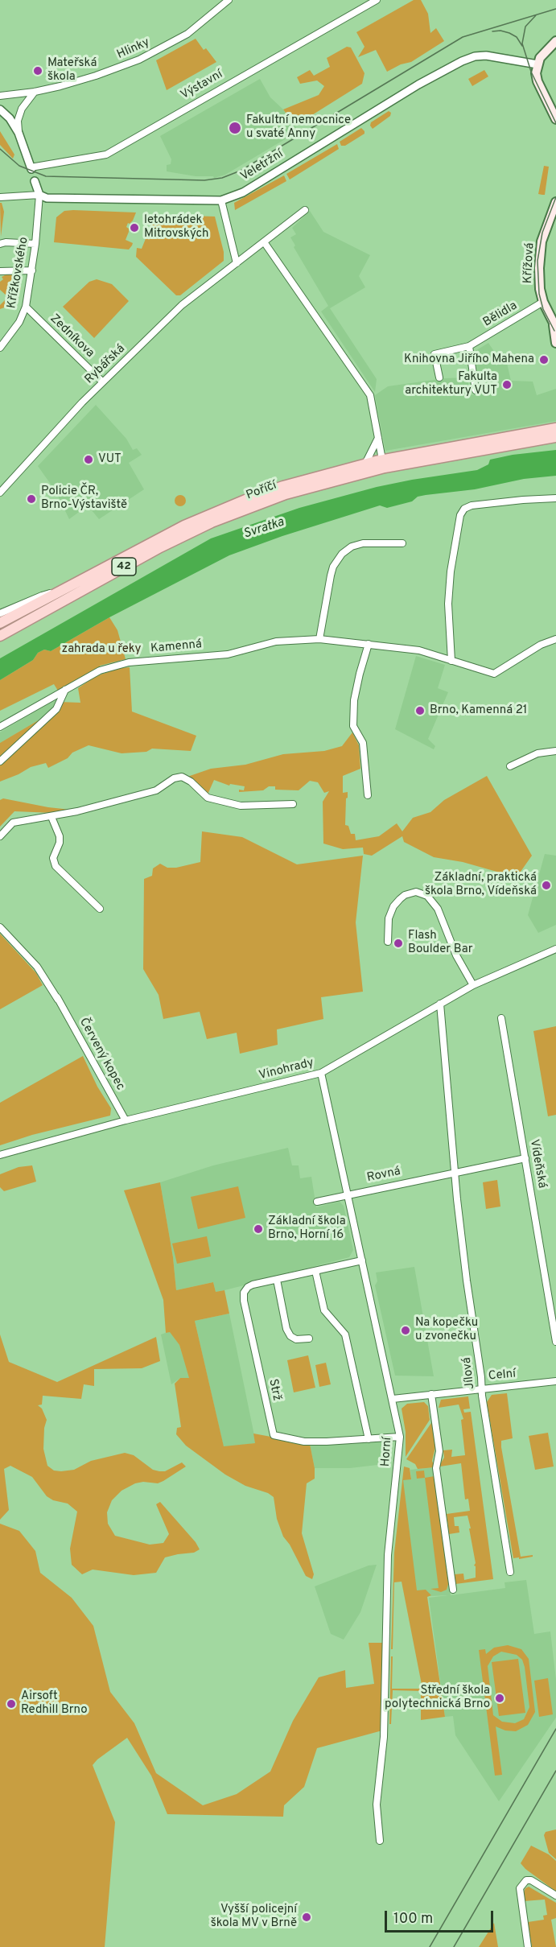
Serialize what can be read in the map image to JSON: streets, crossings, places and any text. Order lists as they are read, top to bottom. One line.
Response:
{"streets":{"main road":["Křížová","Poříčí","42"],"street":["Hlinky","Výstavní","Veletržní","Křížkovského","Bělidla","Zedníkova","Rybářská","Kamenná","Červený kopec","Vinohrady","Vídeňská","Rovná","Jílová","Celní","Strž","Horní"]},"crossings":[["Veletržní","Křížkovského"],["Křížová","Bělidla"],["Křížkovského","Zedníkova"],["Zedníkova","Rybářská"],["Červený kopec","Vinohrady"],["Vinohrady","Jílová"],["Vinohrady","Horní"],["Rovná","Jílová"],["Rovná","Horní"],["Jílová","Celní"],["Celní","Horní"],["Strž","Horní"]],"water":["Svratka"],"parks":["zahrada u řeky"],"places":["Mateřská škola","Fakultní nemocnice u svaté Anny","letohrádek Mitrovských","Knihovna Jiřího Mahena","Fakulta architektury VUT","VUT","Policie ČR, Brno-Výstaviště","Brno, Kamenná 21","Základní, praktická škola Brno, Vídeňská","Flash Boulder Bar","Základní škola Brno, Horní 16","Na kopečku u zvonečku","Střední škola polytechnická Brno","Airsoft Redhill Brno","Vyšší policejní škola MV v Brně"],"scale_bar":"100 m"}
